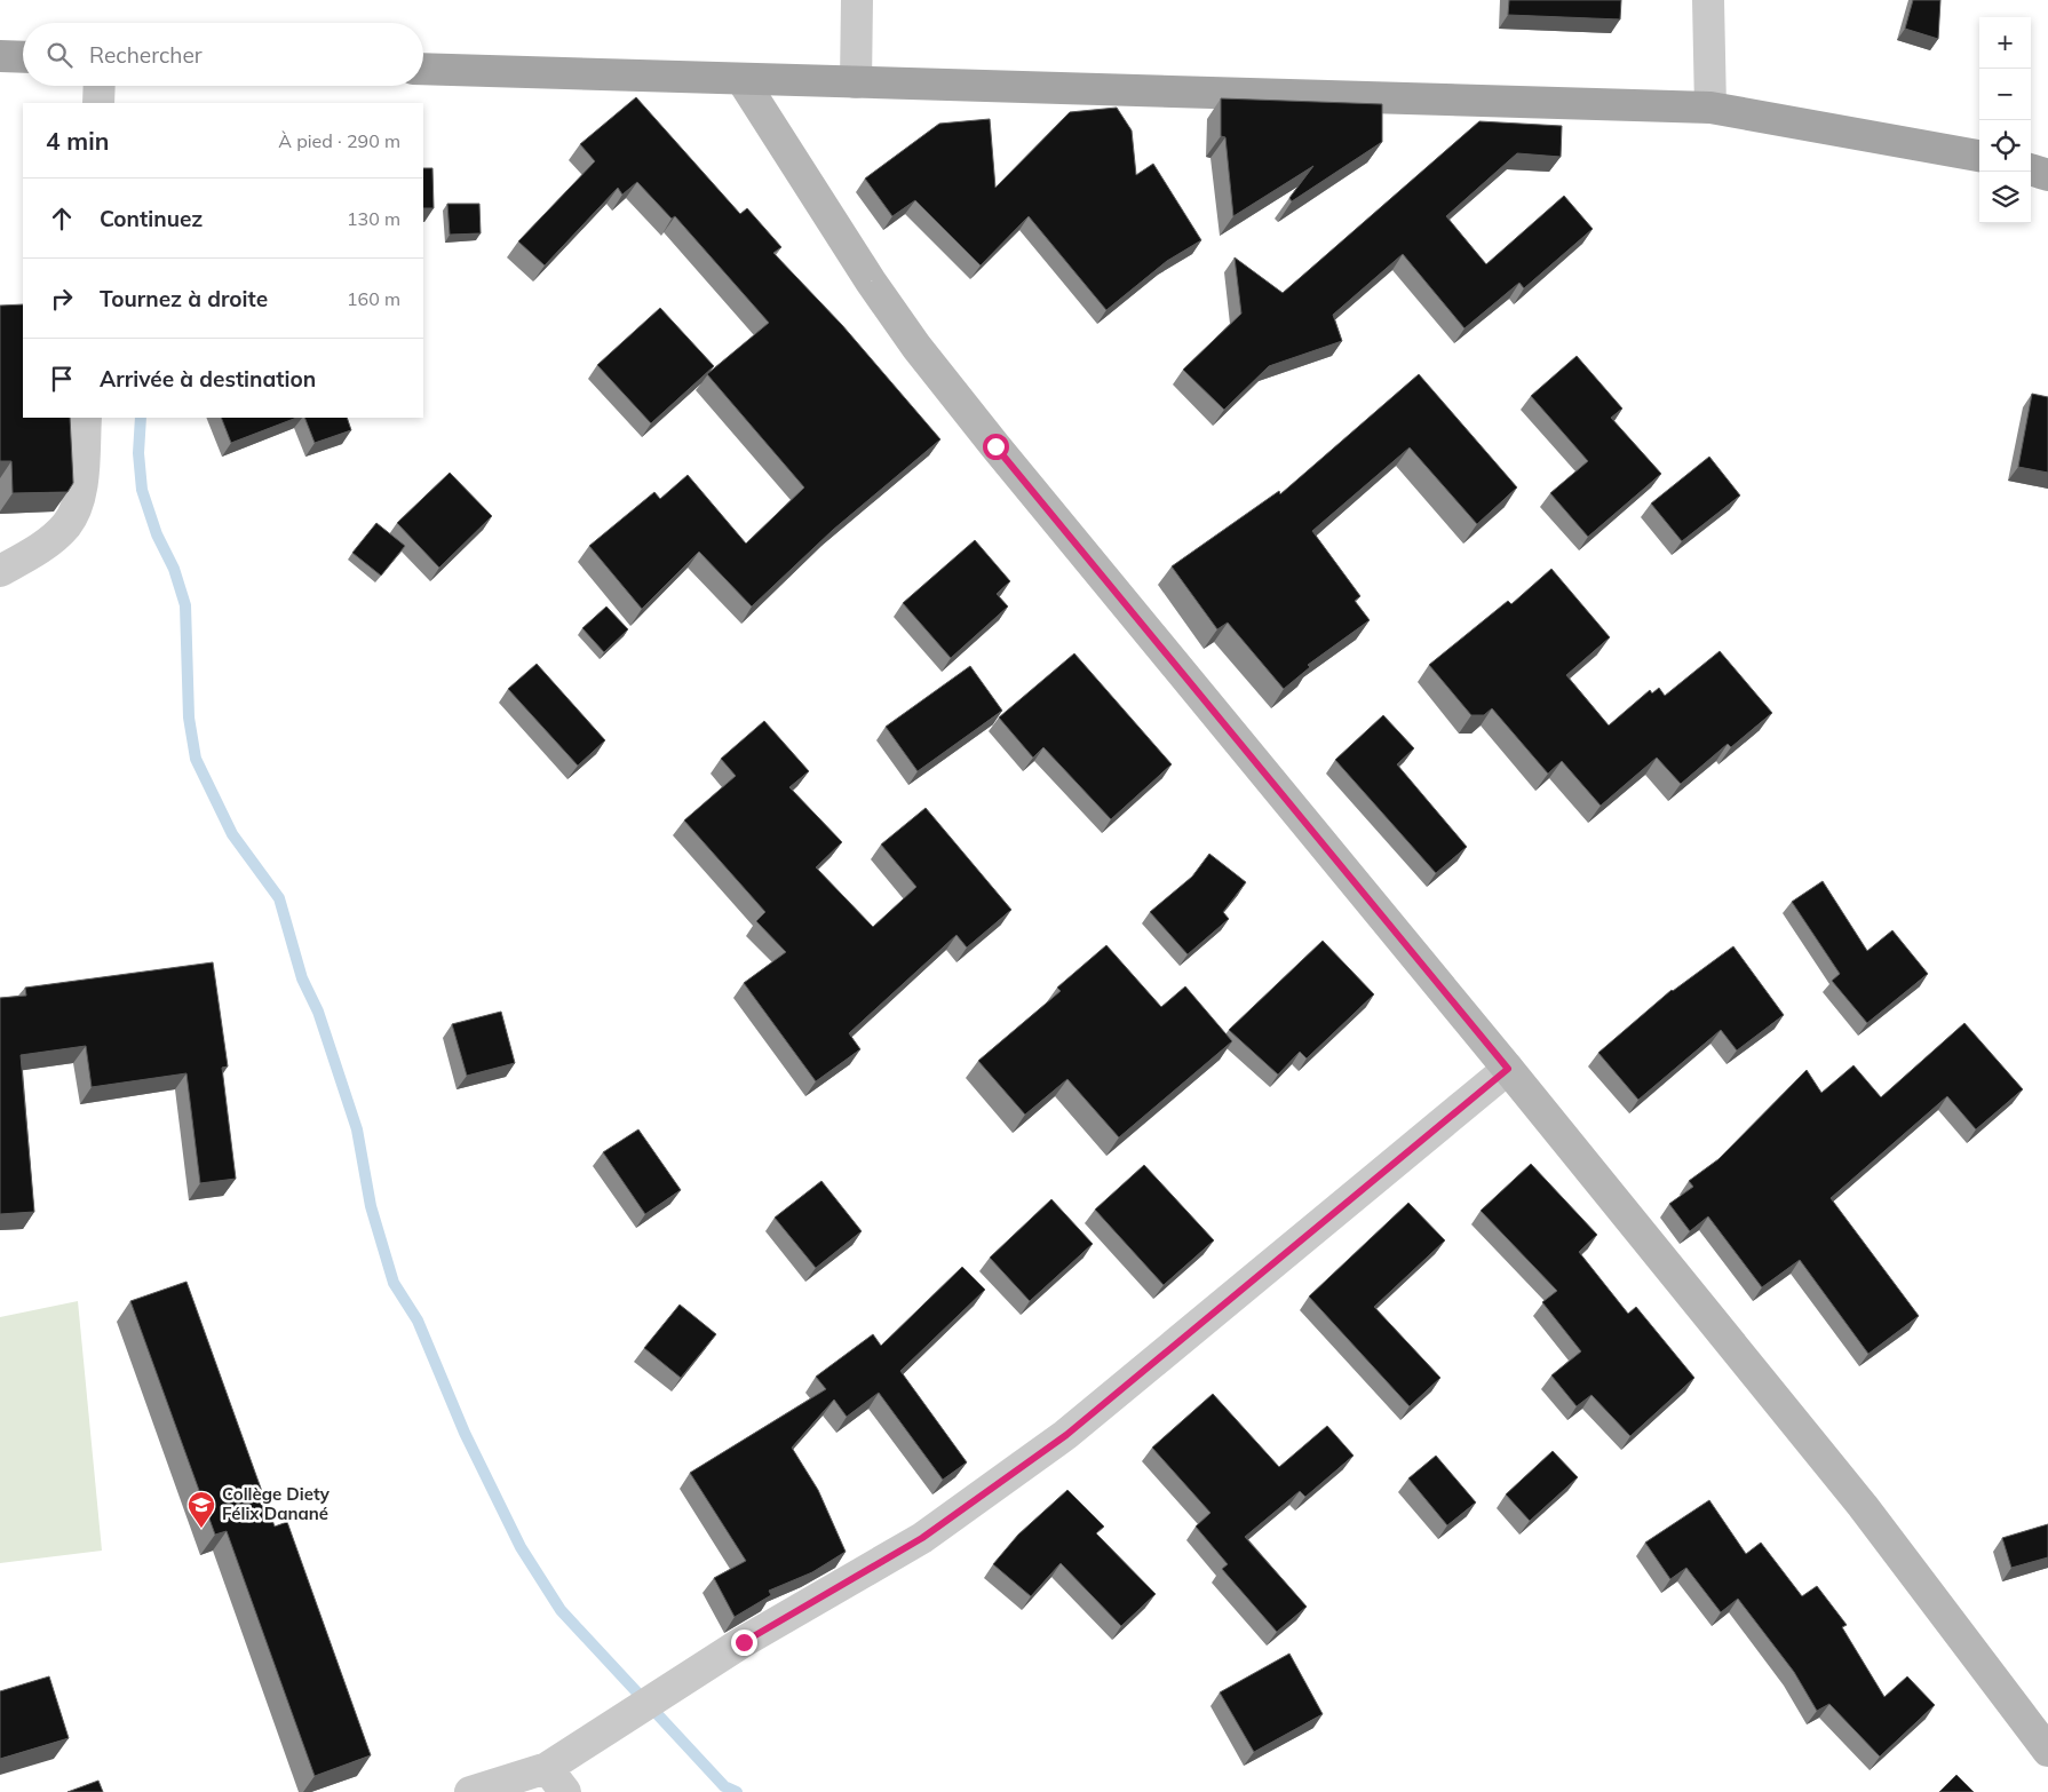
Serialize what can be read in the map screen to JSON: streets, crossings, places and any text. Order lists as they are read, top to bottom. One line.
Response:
{"places":{"school or university":["Collège Diety Félix Danané"]},"page":{"map_buttons":["+","−"],"search":"Rechercher","heading":["4 min","À pied · 290 m"],"list":[["Continuez","130 m"],["Tournez à droite","160 m"],"Arrivée à destination"]}}
